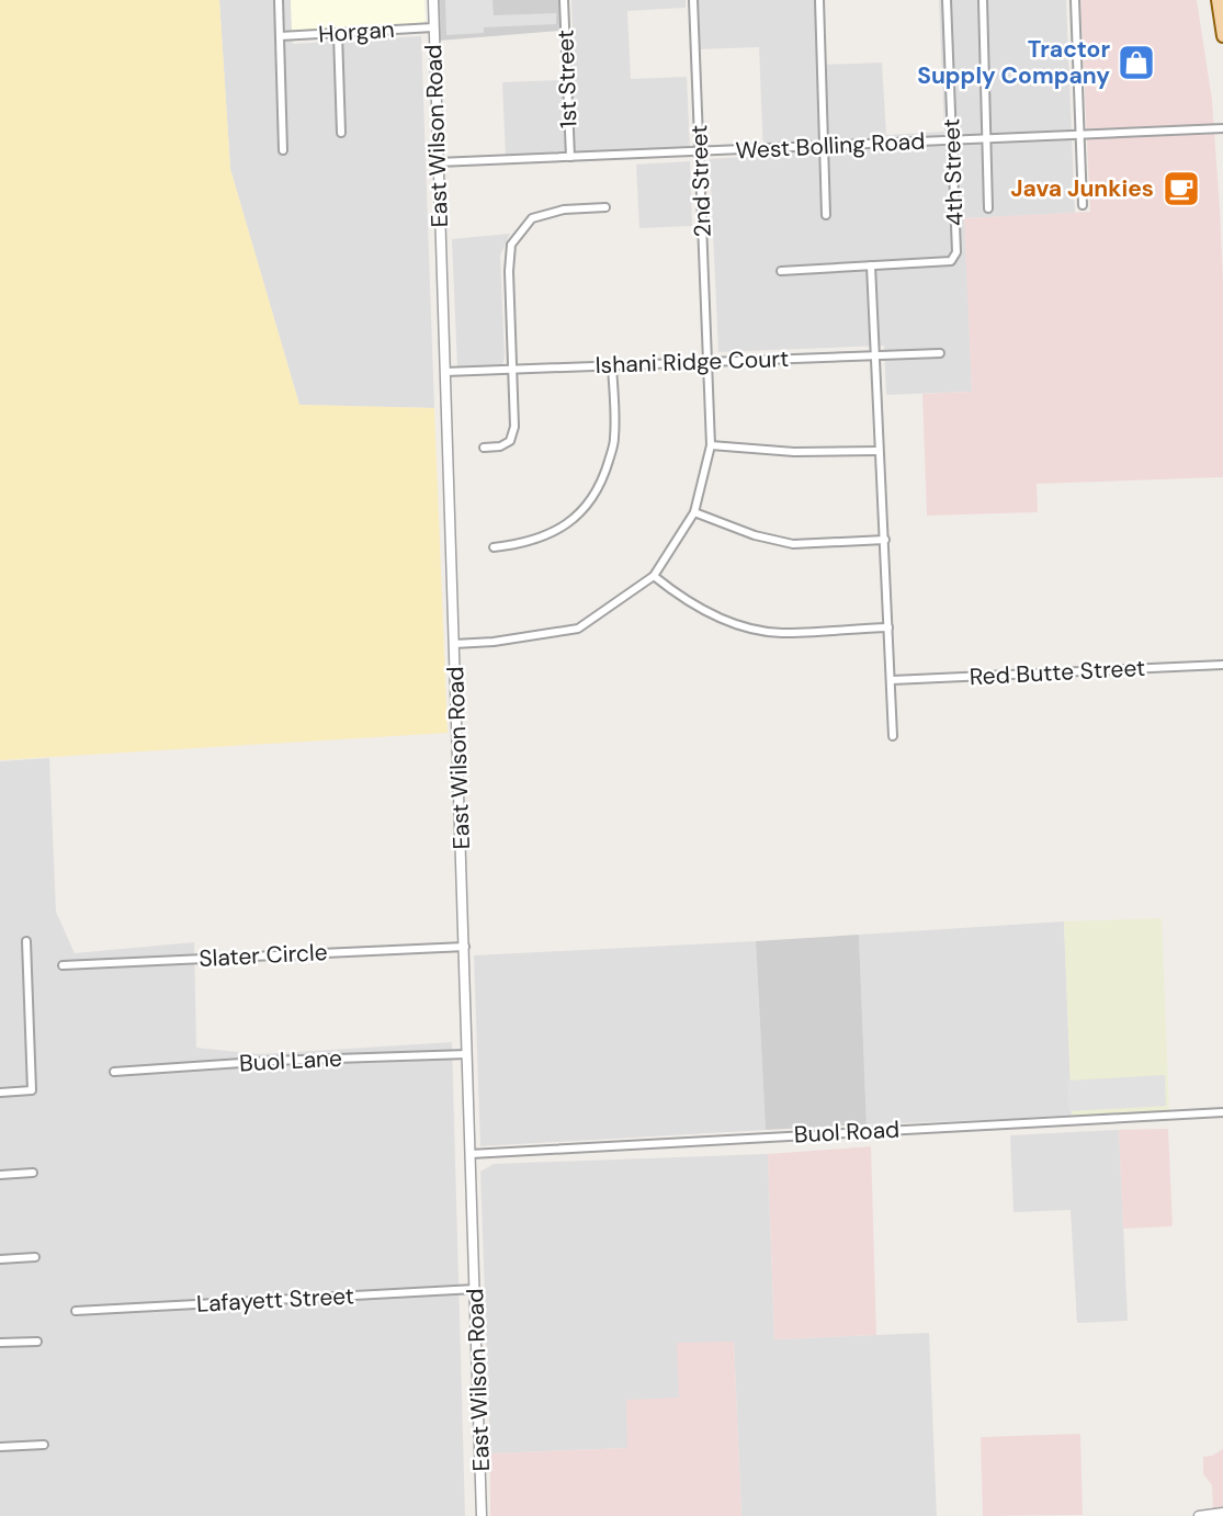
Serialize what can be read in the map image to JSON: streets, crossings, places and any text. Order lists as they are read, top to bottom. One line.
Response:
{"streets":{"street":["Horgan","1st Street","East Wilson Road","West Bolling Road","4th Street","2nd Street","Ishani Ridge Court","Red Butte Street","Slater Circle","Buol Lane","Buol Road","Lafayett Street"]},"crossings":[["Horgan","East Wilson Road"],["1st Street","West Bolling Road"],["East Wilson Road","West Bolling Road"],["East Wilson Road","Ishani Ridge Court"],["East Wilson Road","Slater Circle"],["East Wilson Road","Buol Lane"],["East Wilson Road","Buol Road"],["East Wilson Road","Lafayett Street"],["West Bolling Road","4th Street"],["West Bolling Road","2nd Street"],["2nd Street","Ishani Ridge Court"]],"places":{"shop":["Tractor Supply Company"],"cafe":["Java Junkies"]}}
